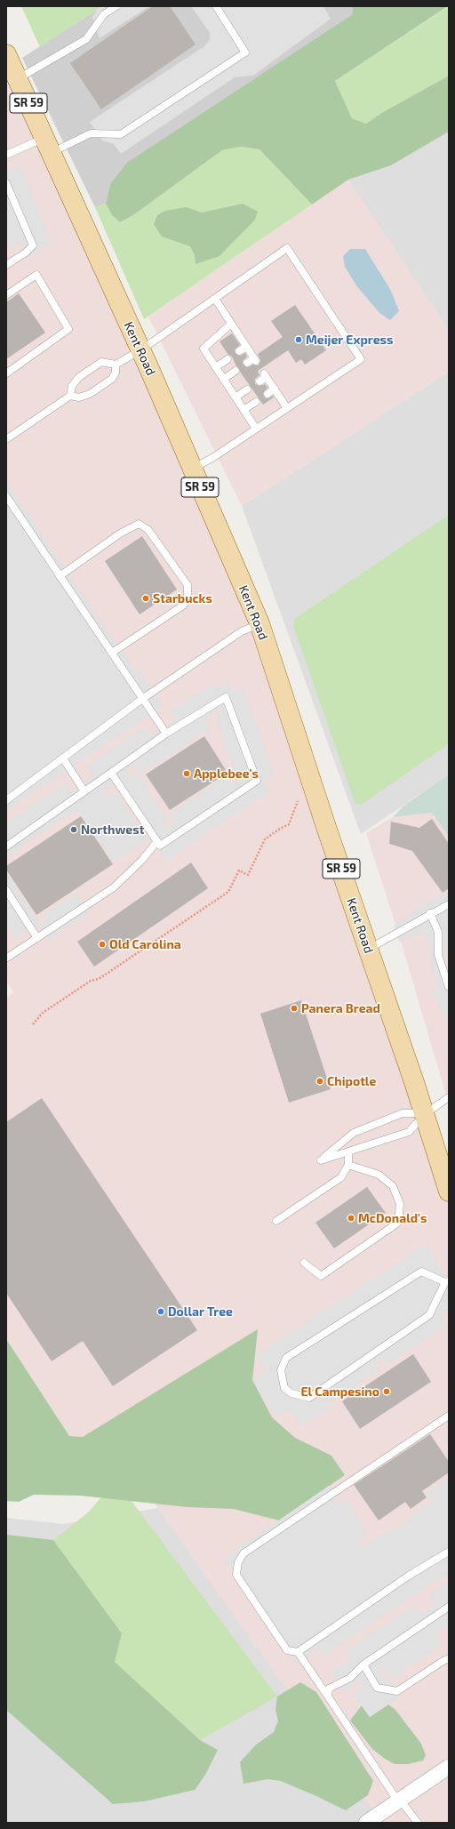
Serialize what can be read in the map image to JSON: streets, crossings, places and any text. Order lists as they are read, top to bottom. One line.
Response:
{"streets":{"main road":["SR 59","Kent Road"]},"places":["Meijer Express","Starbucks","Applebee's","Northwest","Old Carolina","Panera Bread","Chipotle","McDonald's","Dollar Tree","El Campesino"]}
